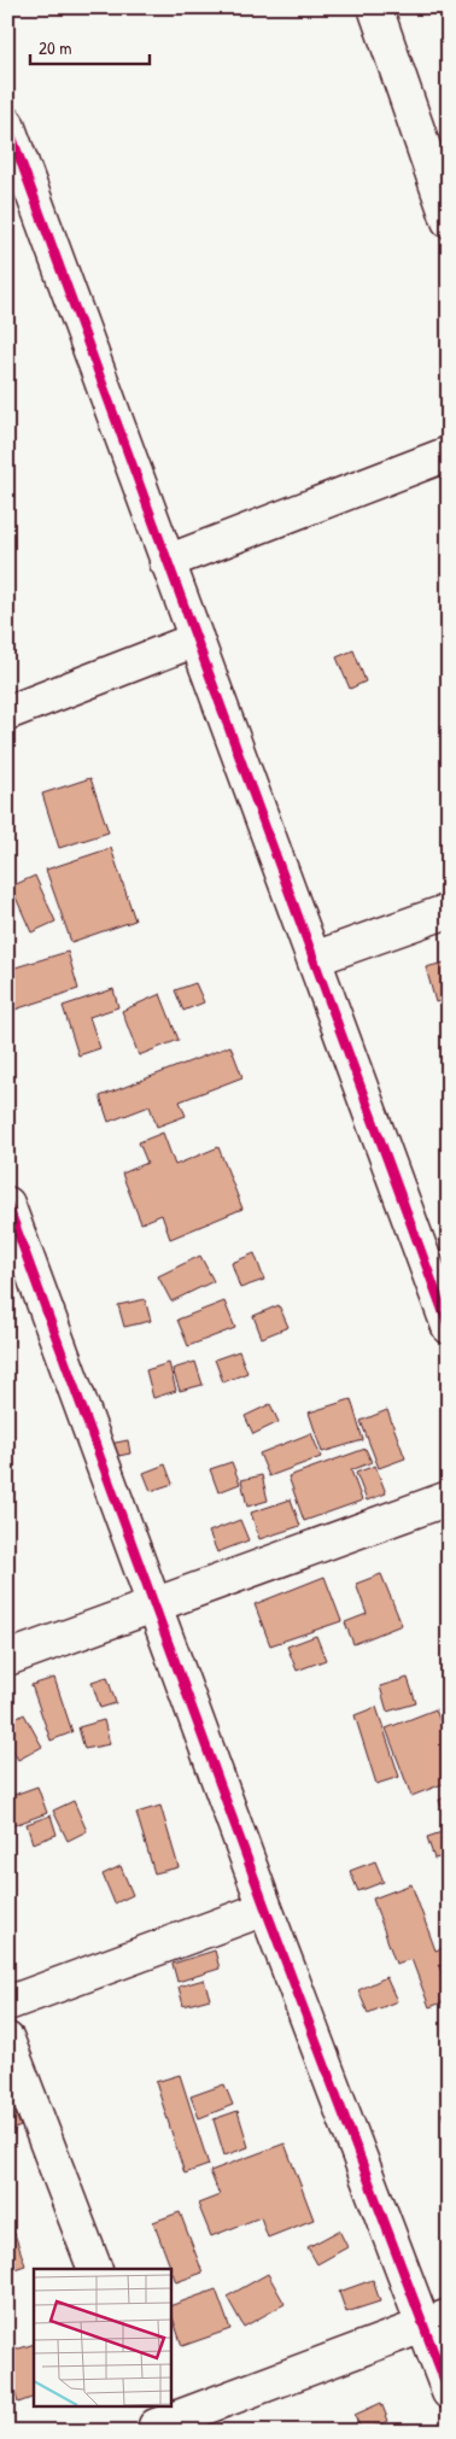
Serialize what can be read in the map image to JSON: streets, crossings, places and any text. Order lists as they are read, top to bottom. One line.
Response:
{"scale_bar":"20 m"}
